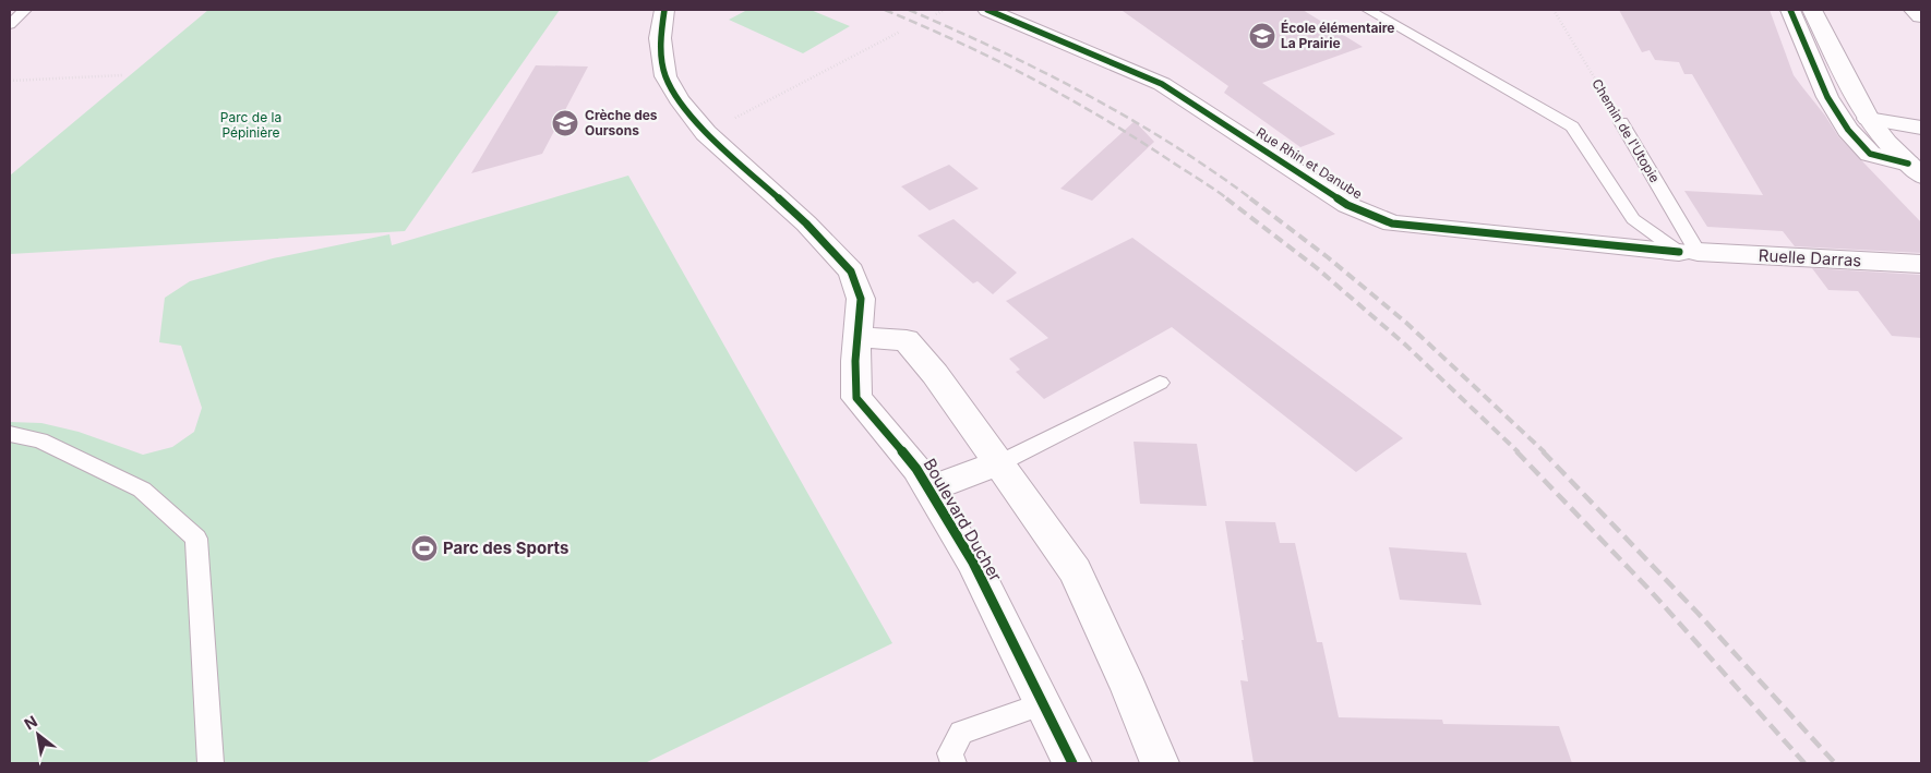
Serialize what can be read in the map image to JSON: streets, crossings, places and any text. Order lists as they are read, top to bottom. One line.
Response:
{"streets":{"street":["Rue Rhin et Danube","Ruelle Darras","Boulevard Ducher"],"lane":["Chemin de l'Utopie"]},"crossings":[["Chemin de l'Utopie","Rue Rhin et Danube"],["Chemin de l'Utopie","Ruelle Darras"],["Rue Rhin et Danube","Ruelle Darras"]],"parks":["Parc de la Pépinière"],"places":{"school or university":["École élémentaire La Prairie","Crèche des Oursons"],"sports":["Parc des Sports"]},"north":"top left"}
